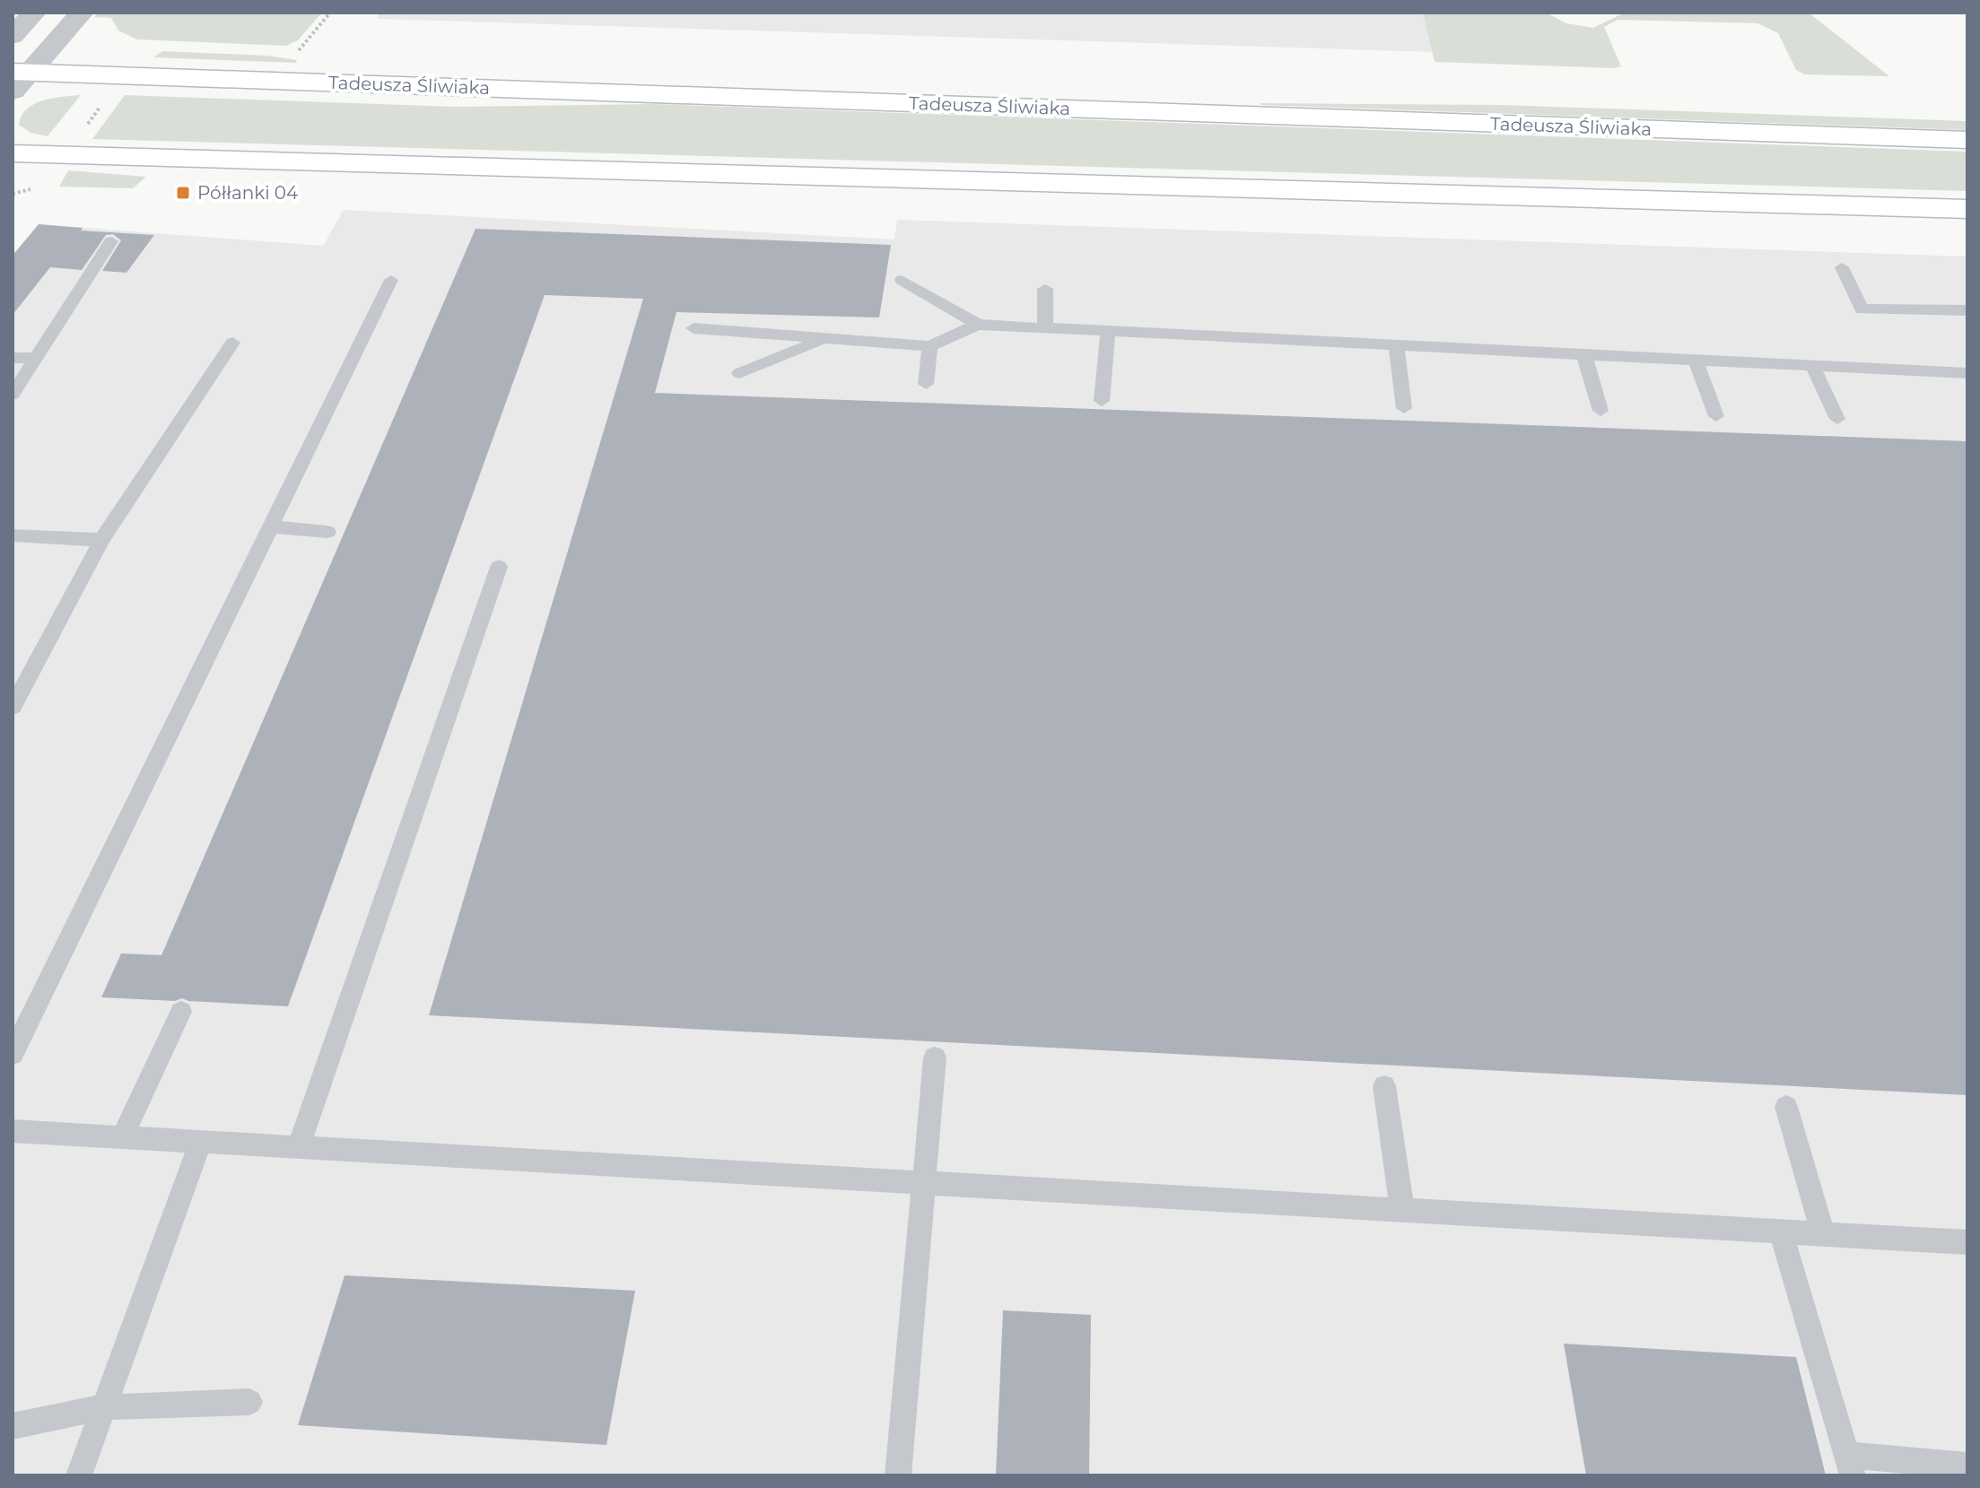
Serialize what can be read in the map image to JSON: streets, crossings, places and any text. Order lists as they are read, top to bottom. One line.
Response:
{"streets":{"main road":["Tadeusza Śliwiaka"]},"places":{"transit":["Półłanki 04"]}}
